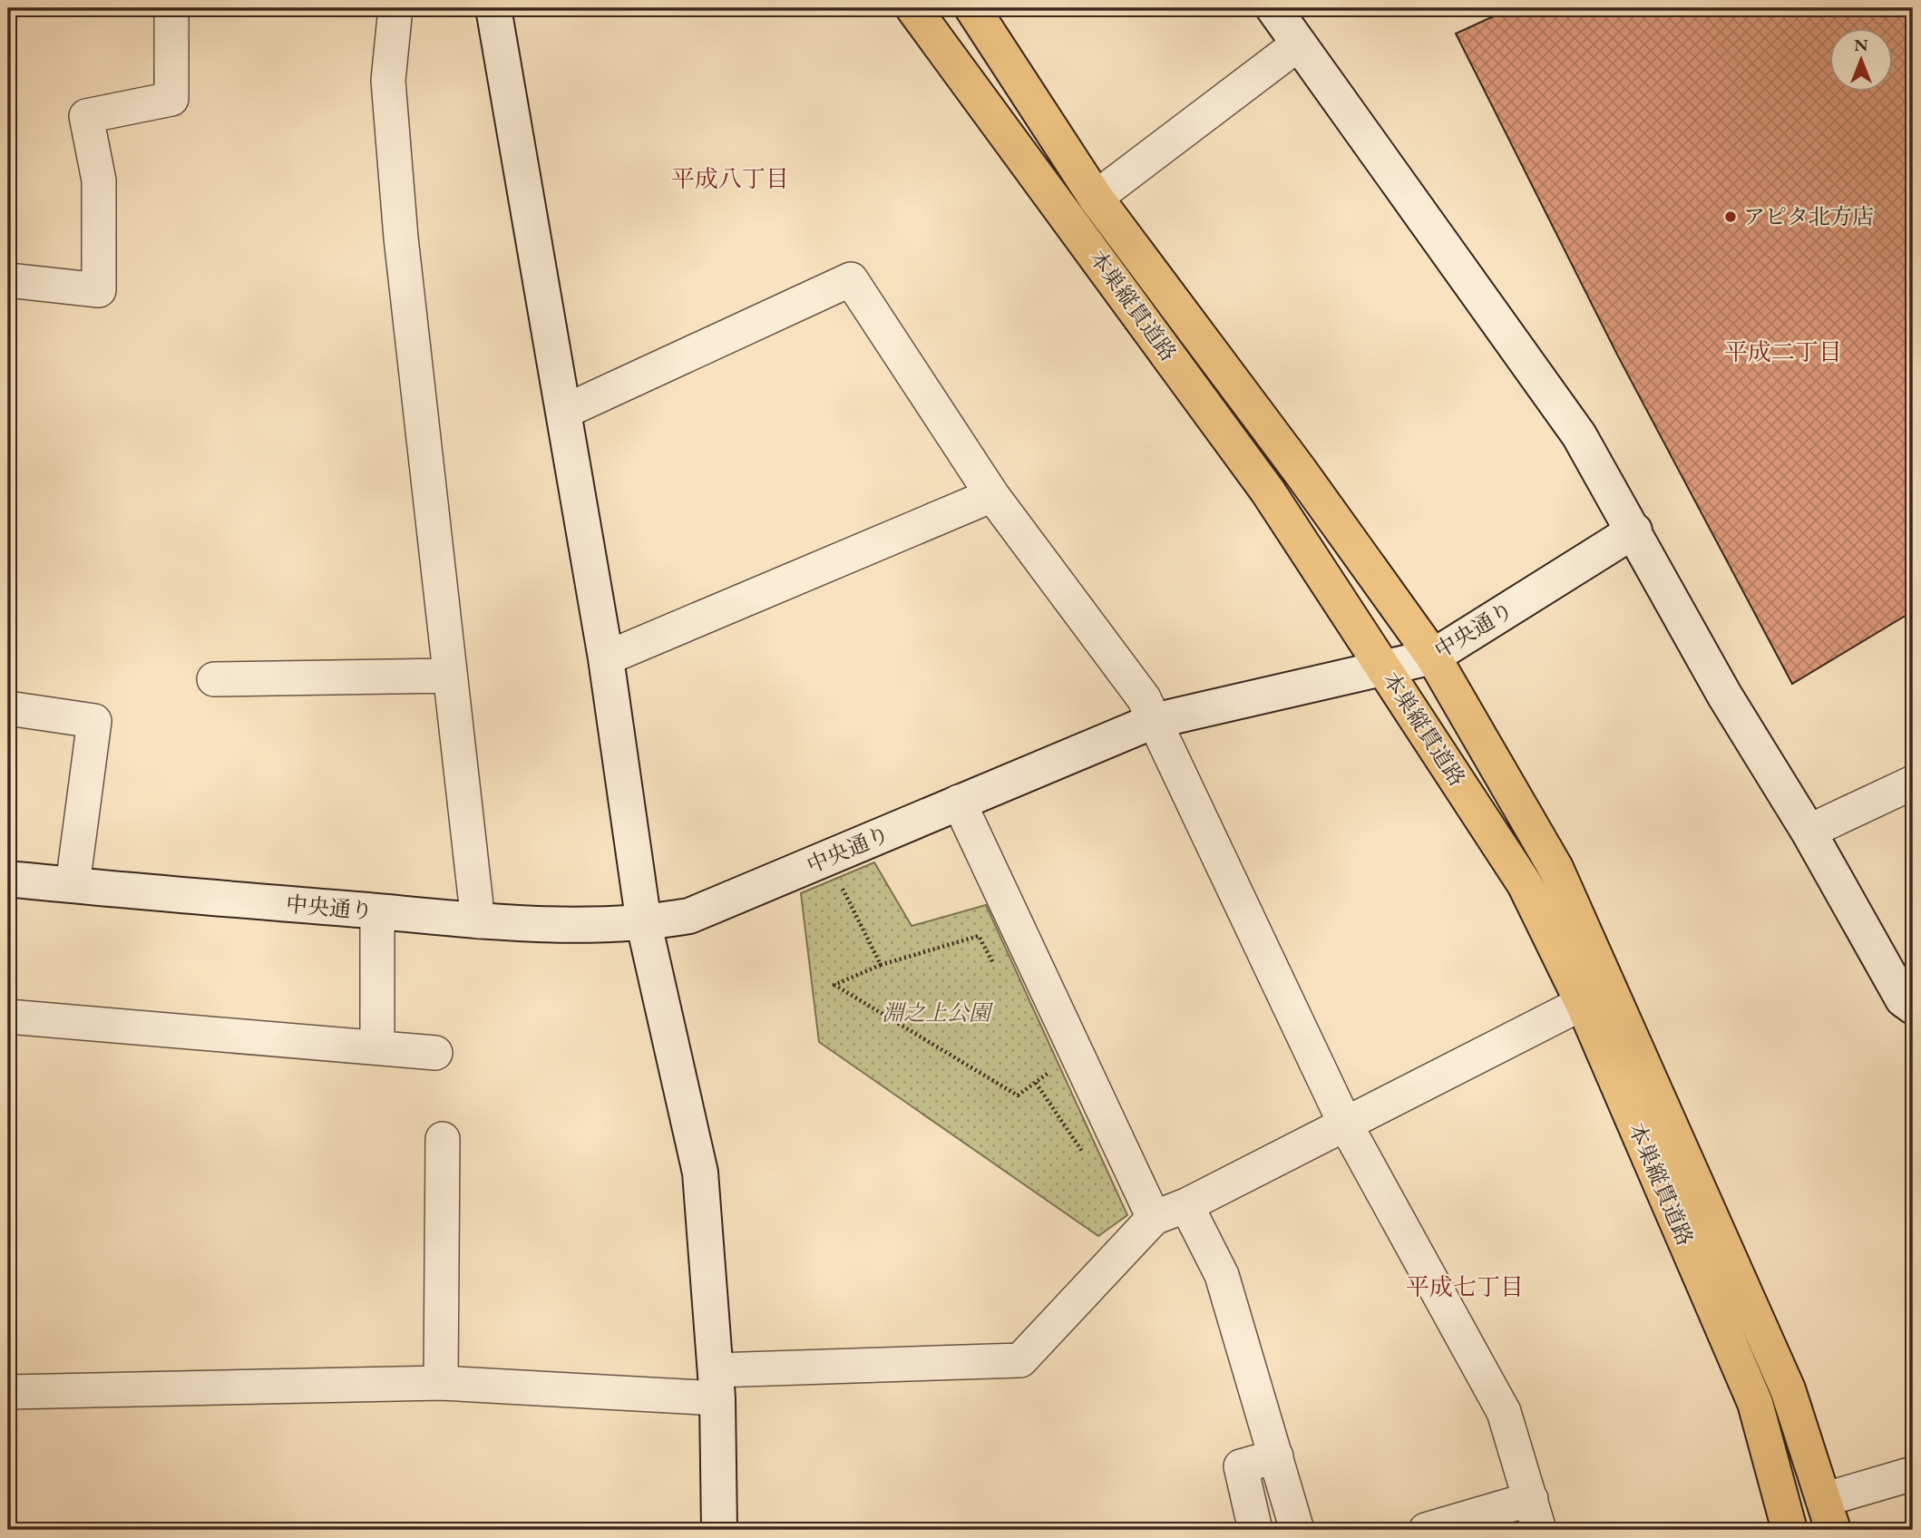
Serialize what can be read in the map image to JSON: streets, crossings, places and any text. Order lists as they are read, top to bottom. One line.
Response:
{"streets":{"main road":["本巣縦貫道路"],"street":["中央通り"]},"crossings":[["本巣縦貫道路","中央通り"]],"districts":["平成八丁目","平成二丁目","平成七丁目"],"parks":["淵之上公園"],"places":["アピタ北方店"],"north":"top"}
